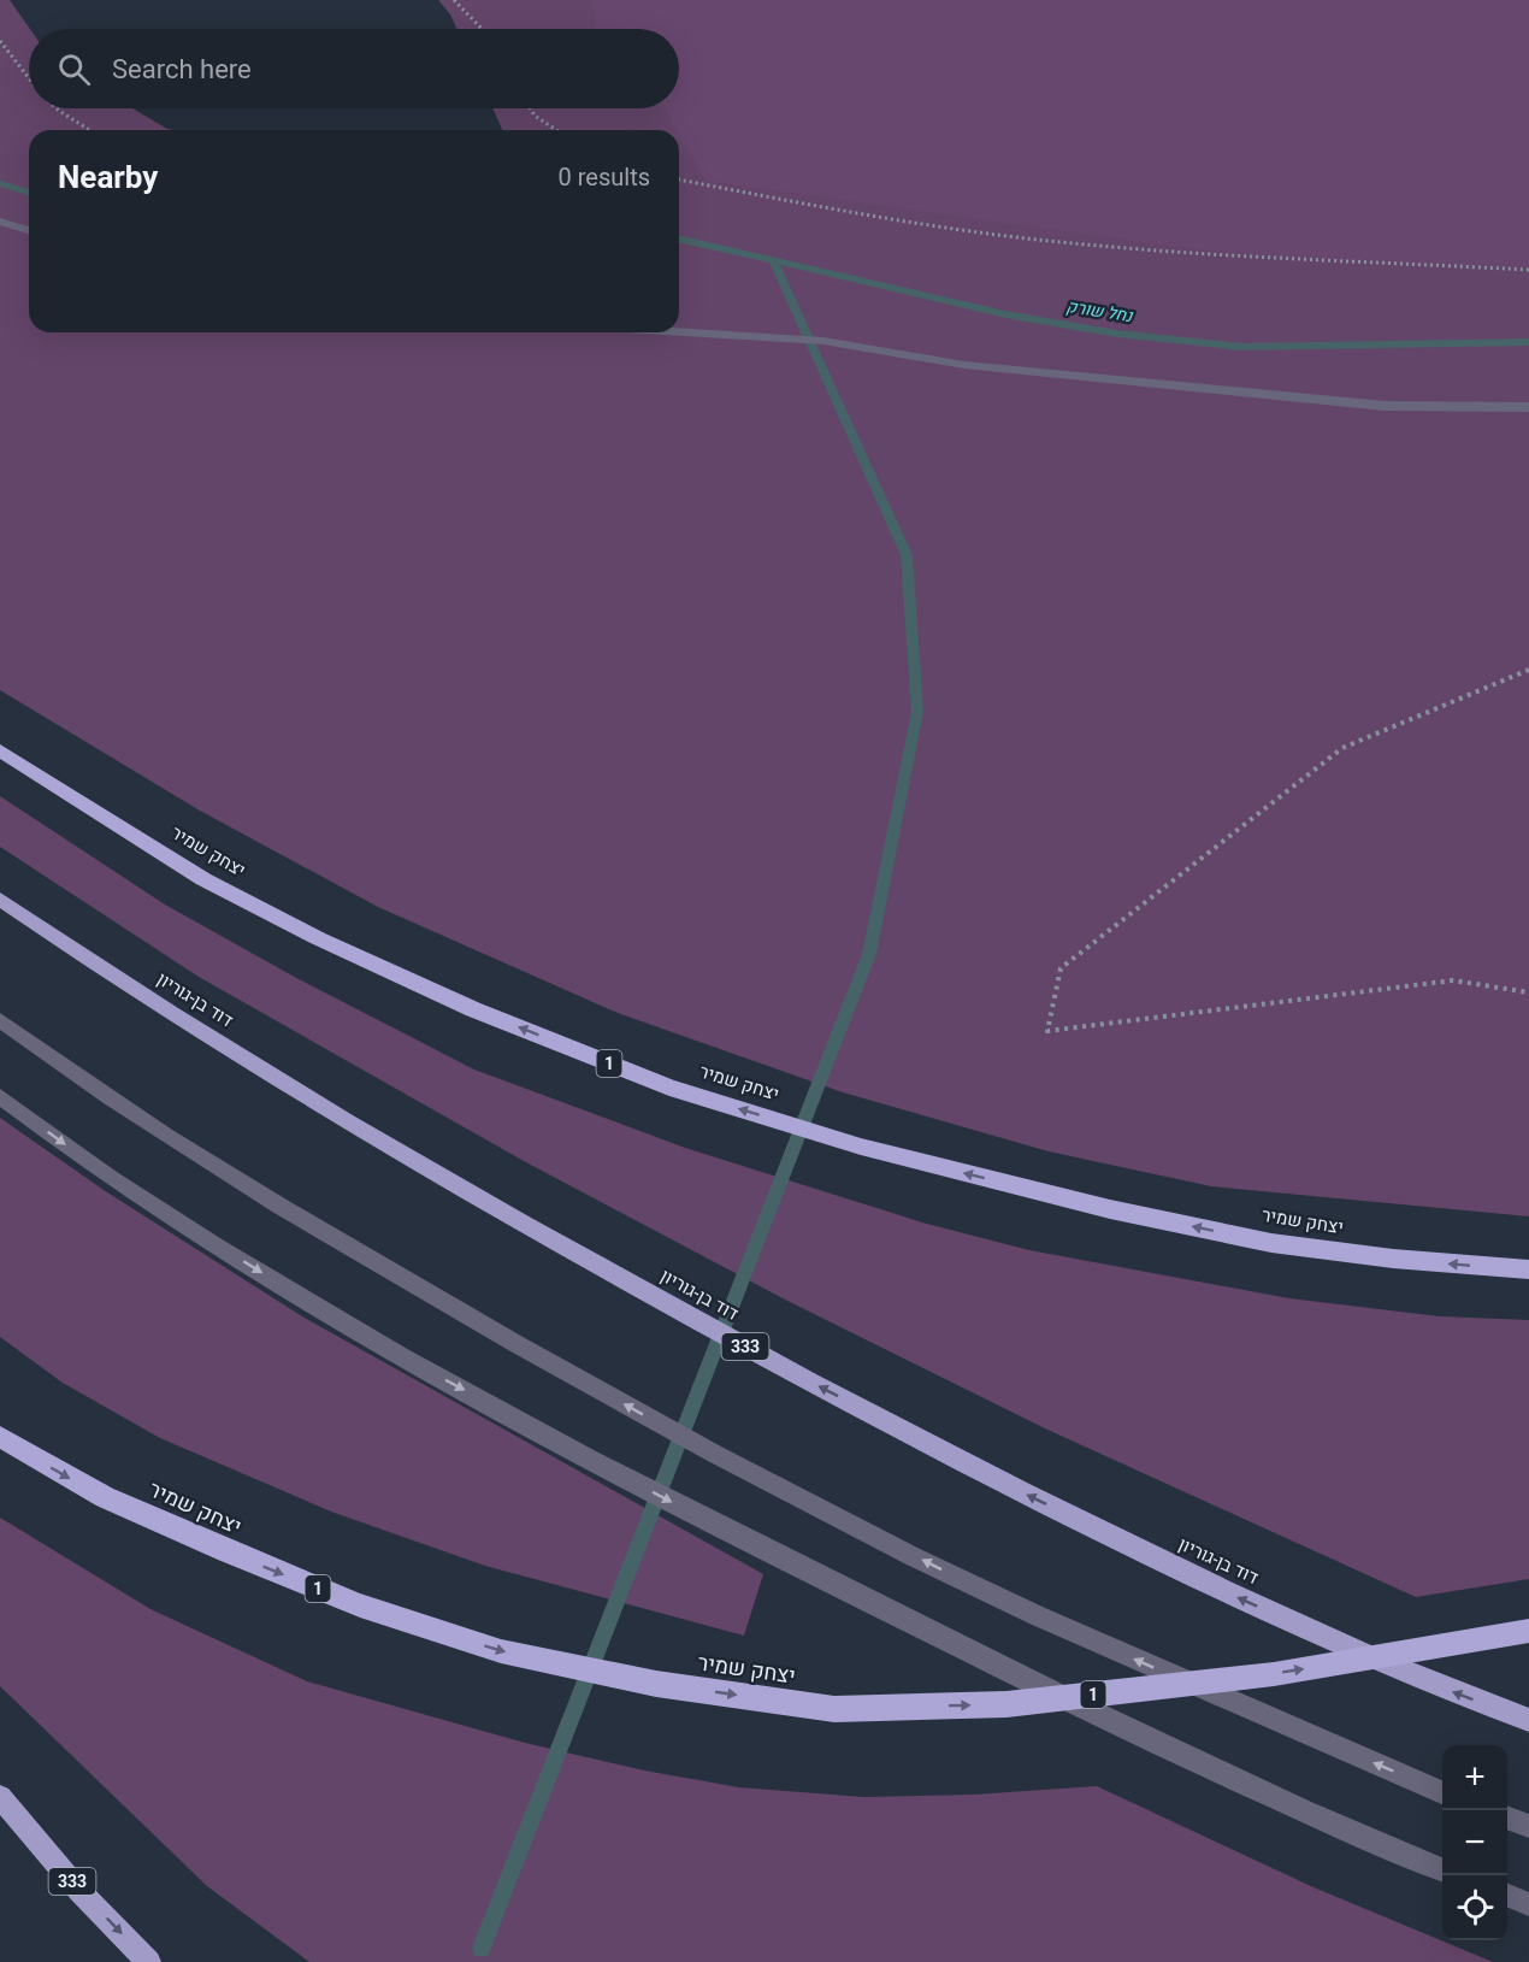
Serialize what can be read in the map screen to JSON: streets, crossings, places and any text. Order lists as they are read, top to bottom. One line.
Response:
{"streets":{"highway":["יצחק שמיר","1"],"main road":["דוד בן-גוריון","333"]},"one_way":["דוד בן-גוריון"],"water":["נחל שורק"],"page":{"search":"Search here","heading":["Nearby","0 results"],"map_buttons":["+","−"]}}
